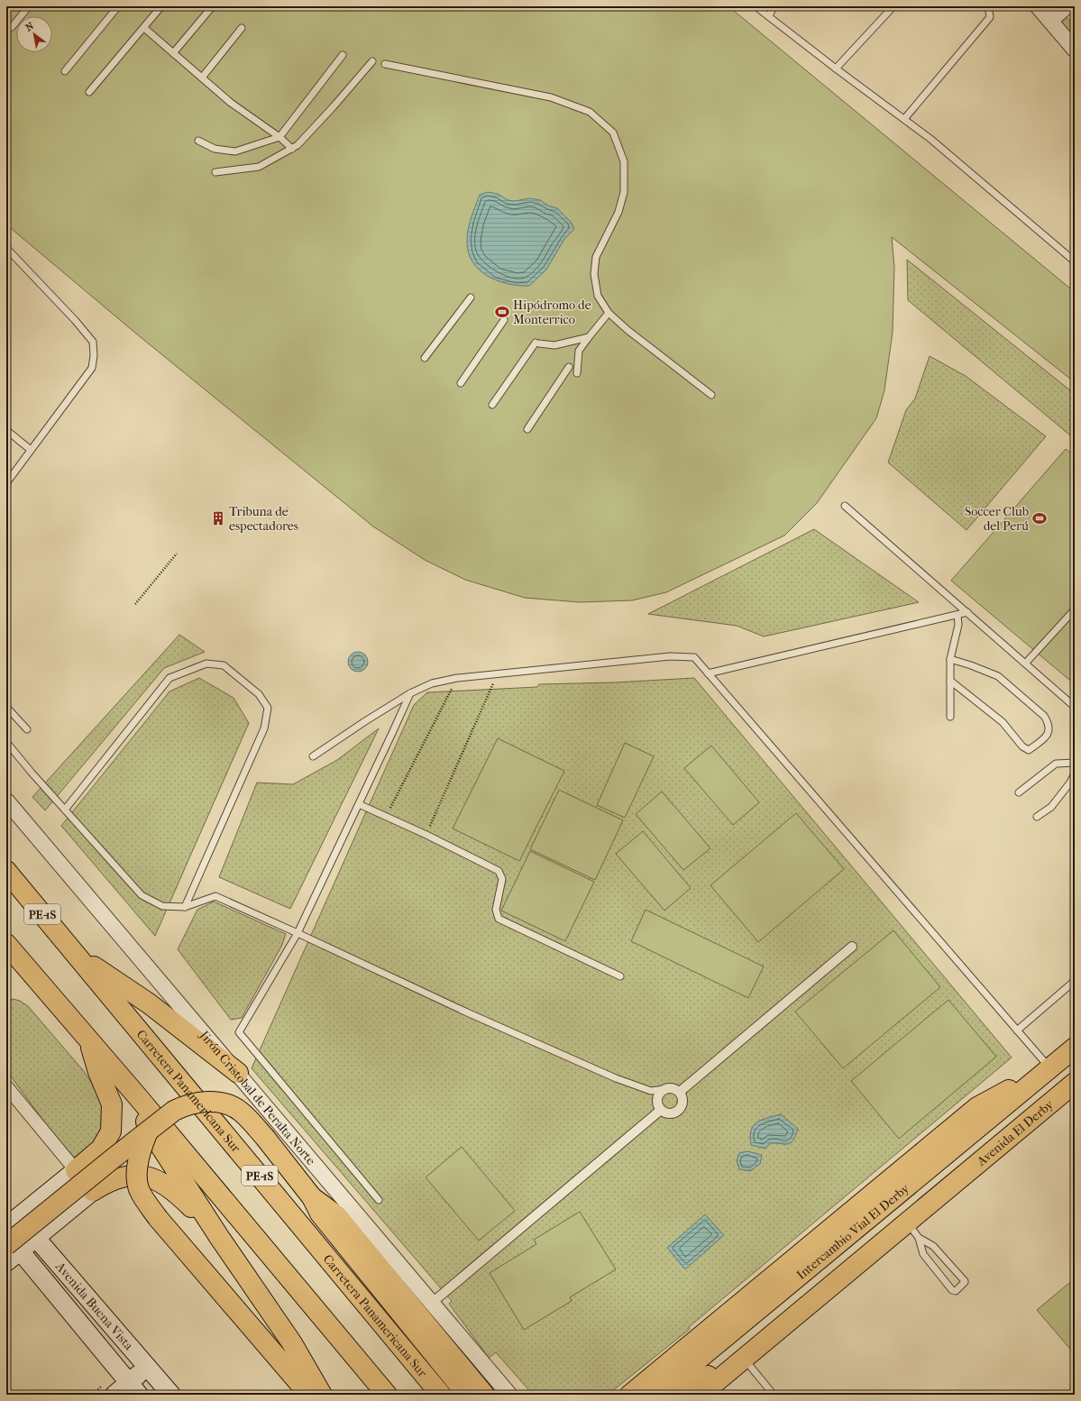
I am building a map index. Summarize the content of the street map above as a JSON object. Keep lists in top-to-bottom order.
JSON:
{
  "streets": {
    "main road": [
      "PE-1S",
      "Carretera Panamericana Sur",
      "Avenida El Derby",
      "Intercambio Vial El Derby",
      "Avenida Buena Vista"
    ],
    "street": ["Jirón Cristobal de Peralta Norte"]
  },
  "places": {
    "sports": ["Hipódromo de Monterrico", "Soccer Club del Perú"],
    "building": ["Tribuna de espectadores"]
  },
  "north": "top left"
}
